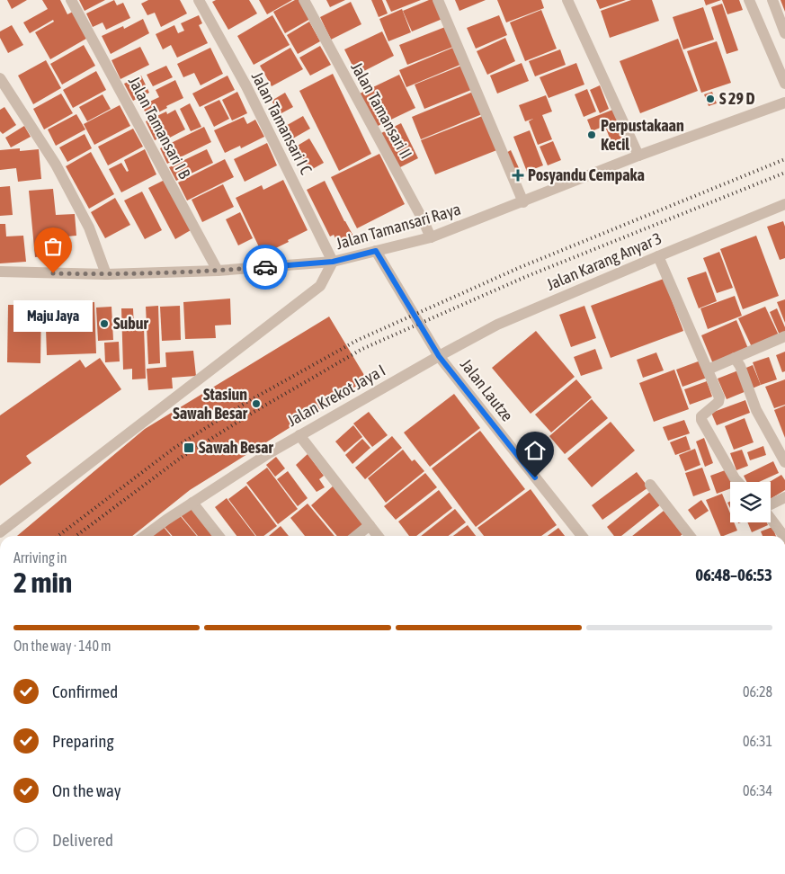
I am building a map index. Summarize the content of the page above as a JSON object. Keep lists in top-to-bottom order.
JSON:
{
  "streets": {
    "street": [
      "Jalan Tamansari II",
      "Jalan Tamansari I C",
      "Jalan Tamansari I B",
      "Jalan Tamansari Raya",
      "Jalan Karang Anyar 3",
      "Jalan Lautze",
      "Jalan Krekot Jaya I"
    ]
  },
  "crossings": [
    ["Jalan Tamansari II", "Jalan Tamansari Raya"],
    ["Jalan Tamansari I C", "Jalan Tamansari Raya"],
    ["Jalan Tamansari I B", "Jalan Tamansari Raya"],
    ["Jalan Tamansari Raya", "Jalan Lautze"],
    ["Jalan Karang Anyar 3", "Jalan Lautze"],
    ["Jalan Karang Anyar 3", "Jalan Krekot Jaya I"],
    ["Jalan Lautze", "Jalan Krekot Jaya I"]
  ],
  "places": {
    "other": [
      "S 29 D",
      "Perpustakaan Kecil",
      "Maju Jaya",
      "Subur",
      "Stasiun Sawah Besar"
    ],
    "health": ["Posyandu Cempaka"],
    "transit": ["Sawah Besar"]
  },
  "page": {
    "bubble": "Maju Jaya",
    "heading": ["2 min", "Arriving in", "06:48–06:53"],
    "bar": "On the way · 140 m",
    "list": [
      ["Confirmed", "06:28"],
      ["Preparing", "06:31"],
      ["On the way", "06:34"],
      "Delivered"
    ]
  }
}
